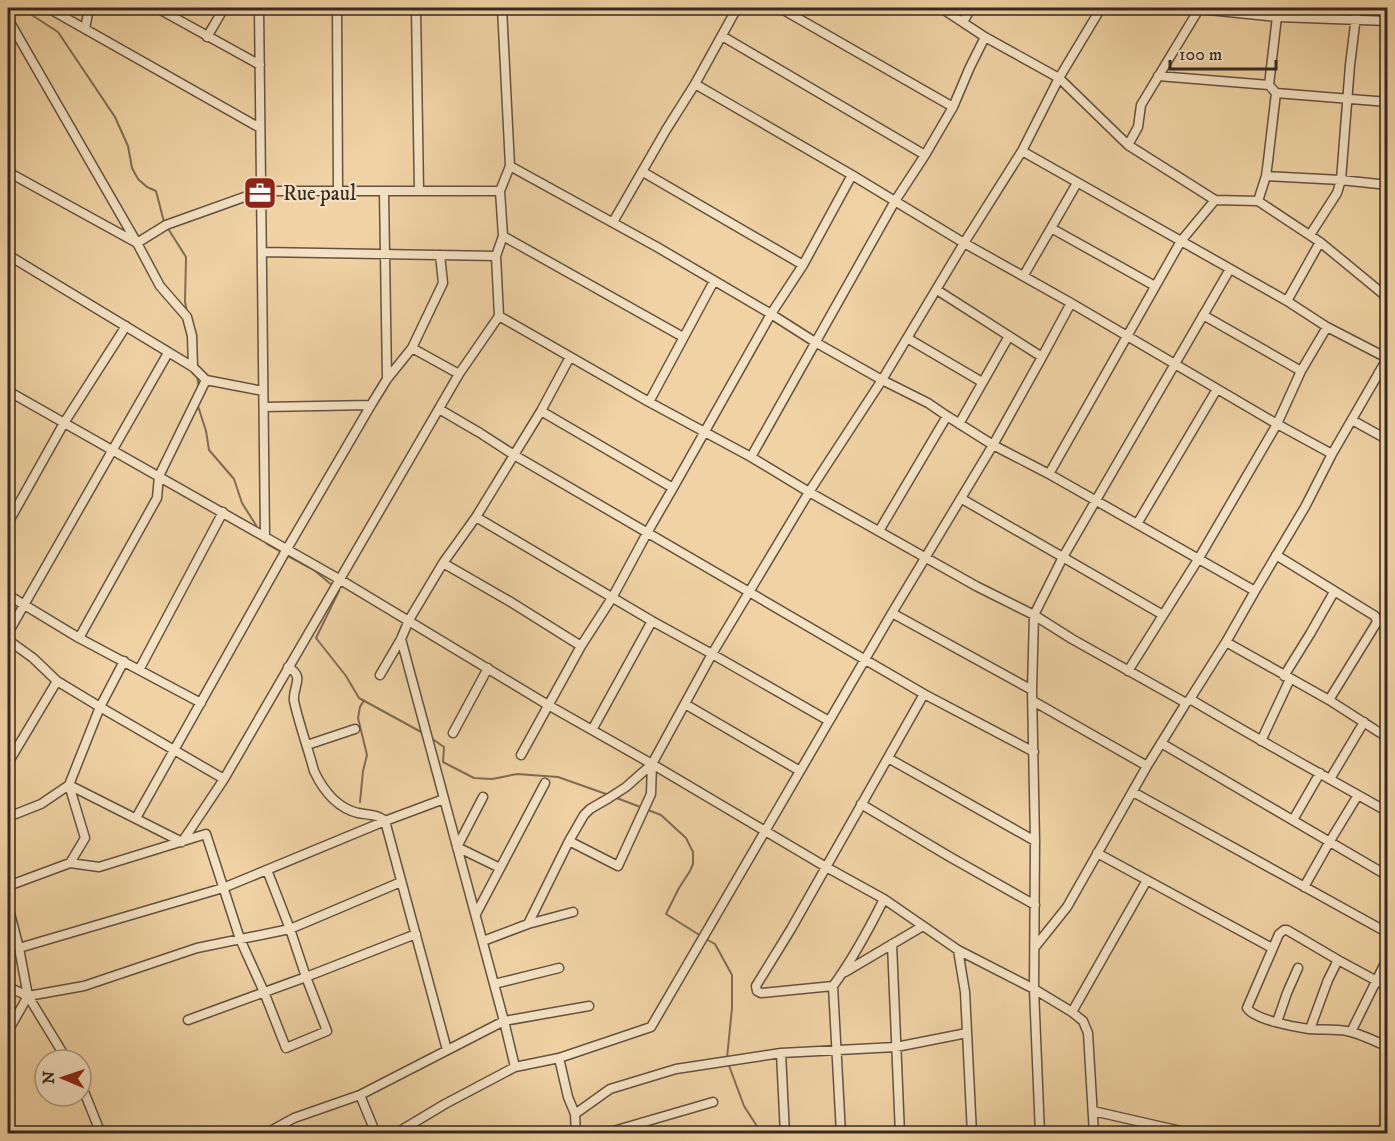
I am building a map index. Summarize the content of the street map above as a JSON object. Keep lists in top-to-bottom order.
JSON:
{
  "places": {
    "office": ["Rue paul"]
  },
  "scale_bar": "100 m",
  "north": "left"
}
